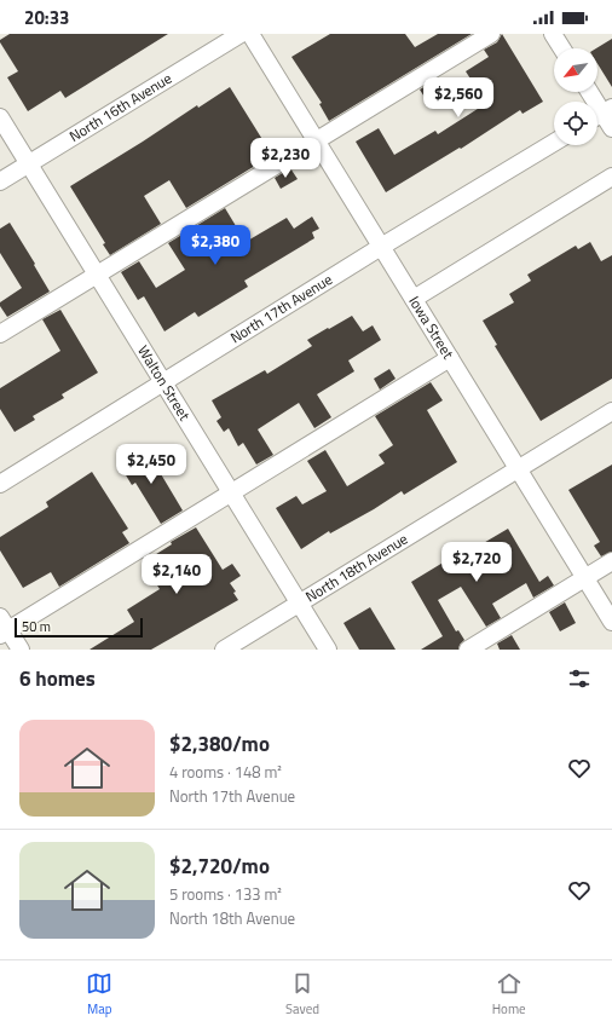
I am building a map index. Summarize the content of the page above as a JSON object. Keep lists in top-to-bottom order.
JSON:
{
  "streets": {
    "street": [
      "North 16th Avenue",
      "North 17th Avenue",
      "Iowa Street",
      "Walton Street",
      "North 18th Avenue"
    ]
  },
  "crossings": [
    ["North 16th Avenue", "Walton Street"],
    ["North 17th Avenue", "Iowa Street"],
    ["North 17th Avenue", "Walton Street"],
    ["Iowa Street", "North 18th Avenue"],
    ["Walton Street", "North 18th Avenue"]
  ],
  "scale_bar": "50 m",
  "north": "bottom left",
  "page": {
    "status": "20:33",
    "price": [
      "$2,560",
      "$2,230",
      "$2,380",
      "$2,450",
      "$2,720",
      "$2,140"
    ],
    "scale": "50 m",
    "heading": "6 homes",
    "list": [
      {
        "name": "$2,380/mo",
        "note": "4 rooms · 148 m² · North 17th Avenue"
      },
      {
        "name": "$2,720/mo",
        "note": "5 rooms · 133 m² · North 18th Avenue"
      }
    ],
    "tabs": ["Map", "Saved", "Home"]
  }
}
